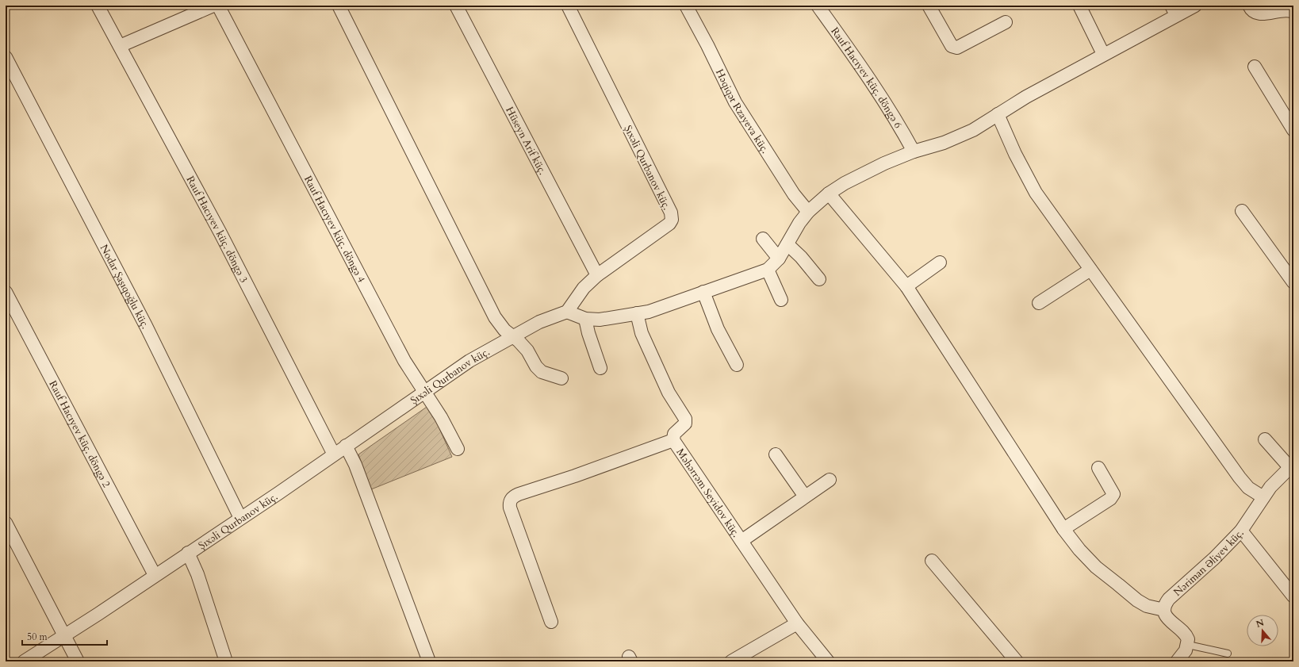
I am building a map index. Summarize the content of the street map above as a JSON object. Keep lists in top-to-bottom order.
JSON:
{
  "streets": {
    "street": [
      "Rauf Hacıyev küç. döngə 6",
      "Həqiqət Rzayeva küç.",
      "Hüseyn Arif küç.",
      "Şıxəli Qurbanov küç.",
      "Rauf Hacıyev küç. döngə 4",
      "Rauf Hacıyev küç. döngə 3",
      "Nodar Şaşıqoğlu küç.",
      "Rauf Hacıyev küç. döngə 2",
      "Məhərrəm Seyidov küç.",
      "Nəriman Əliyev küç."
    ]
  },
  "crossings": [
    ["Hüseyn Arif küç.", "Şıxəli Qurbanov küç."],
    ["Şıxəli Qurbanov küç.", "Rauf Hacıyev küç. döngə 4"],
    ["Şıxəli Qurbanov küç.", "Rauf Hacıyev küç. döngə 3"],
    ["Şıxəli Qurbanov küç.", "Nodar Şaşıqoğlu küç."],
    ["Şıxəli Qurbanov küç.", "Rauf Hacıyev küç. döngə 2"]
  ],
  "scale_bar": "50 m",
  "north": "top"
}
